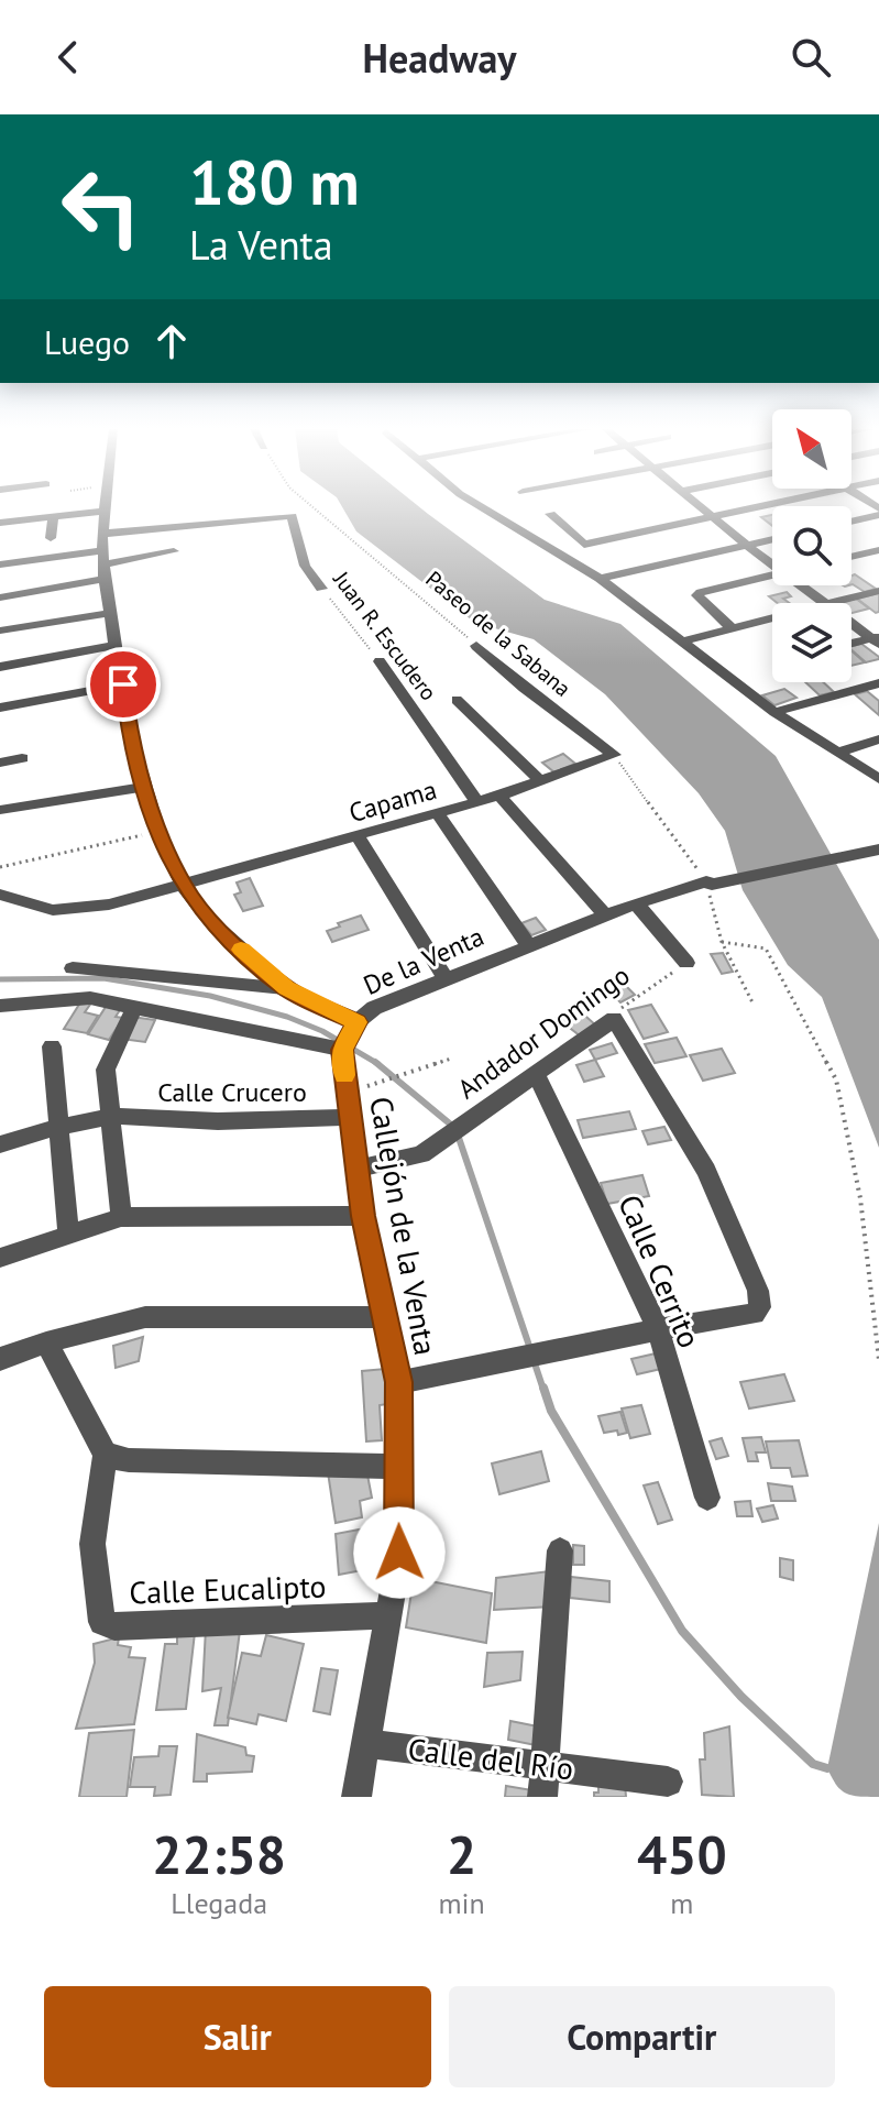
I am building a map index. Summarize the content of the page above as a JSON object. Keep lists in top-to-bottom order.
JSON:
{
  "streets": {
    "street": [
      "Paseo de la Sabana",
      "Juan R. Escudero",
      "Capama",
      "De la Venta",
      "Andador Domingo",
      "Calle Crucero",
      "Callejón de la Venta",
      "Calle Cerrito",
      "Calle Eucalipto",
      "Calle del Río"
    ]
  },
  "crossings": [
    ["Paseo de la Sabana", "Capama"],
    ["Juan R. Escudero", "Capama"],
    ["De la Venta", "Callejón de la Venta"],
    ["Andador Domingo", "Callejón de la Venta"],
    ["Andador Domingo", "Calle Cerrito"],
    ["Calle Crucero", "Callejón de la Venta"],
    ["Callejón de la Venta", "Calle Eucalipto"],
    ["Callejón de la Venta", "Calle del Río"]
  ],
  "north": "top left",
  "page": {
    "header": "Headway",
    "turn": ["180 m", "La Venta"],
    "then": "Luego",
    "eta": [
      "22:58",
      "Llegada",
      "2",
      "min",
      "450",
      "m"
    ],
    "buttons": ["Salir", "Compartir"]
  }
}
